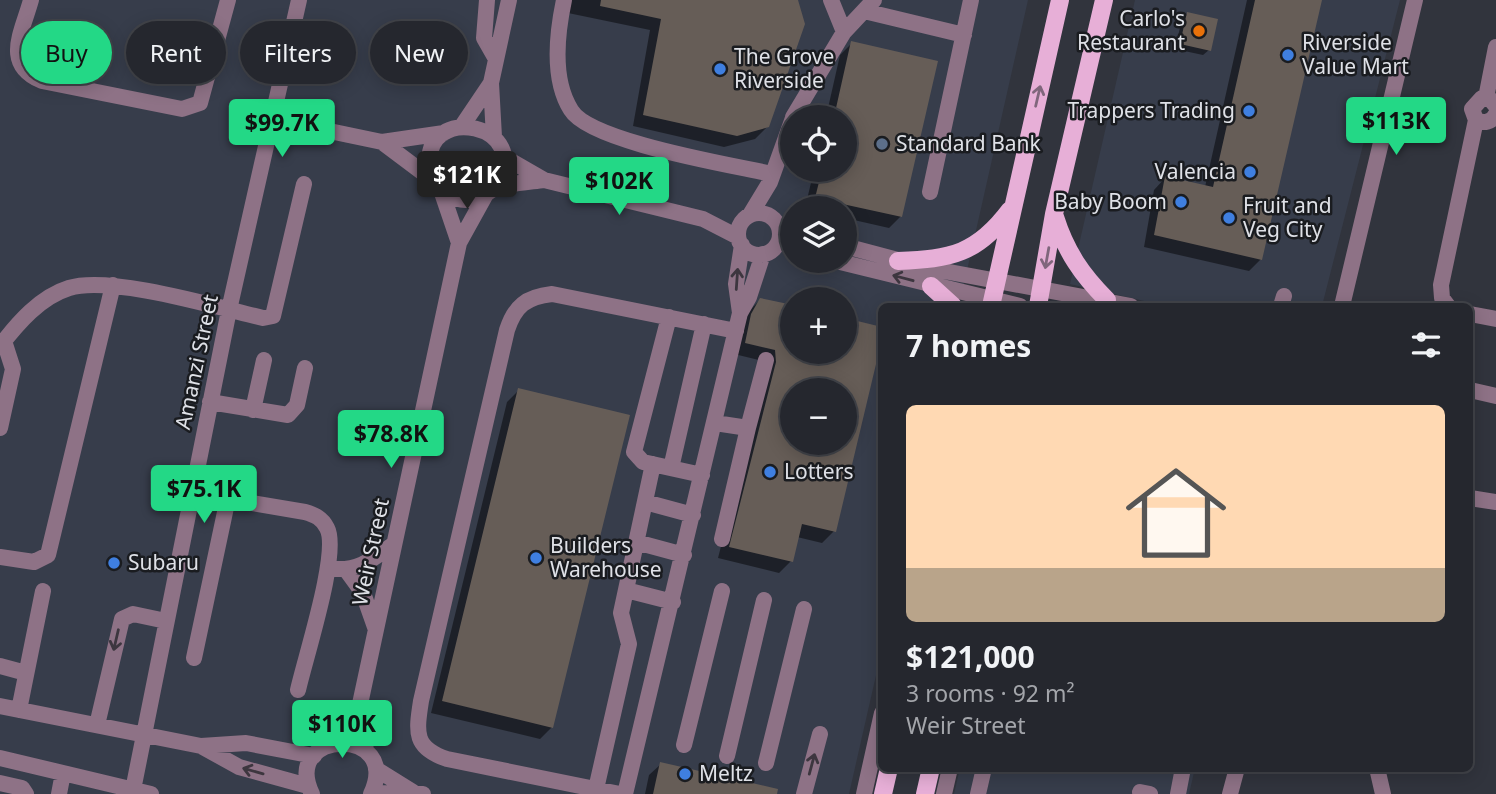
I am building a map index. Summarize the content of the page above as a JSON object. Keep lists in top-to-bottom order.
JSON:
{
  "streets": {
    "street": ["Amanzi Street", "Weir Street"]
  },
  "places": [
    "Carlo's Restaurant",
    "Riverside Value Mart",
    "The Grove Riverside",
    "Trappers Trading",
    "Standard Bank",
    "Valencia",
    "Baby Boom",
    "Fruit and Veg City",
    "Lotters",
    "Builders Warehouse",
    "Subaru",
    "Meltz"
  ],
  "page": {
    "chip": [
      "Buy",
      "Rent",
      "Filters",
      "New"
    ],
    "price": [
      "$113K",
      "$99.7K",
      "$121K",
      "$102K",
      "$78.8K",
      "$75.1K",
      "$110K"
    ],
    "map_buttons": ["+", "−"],
    "heading": "7 homes",
    "list": [
      {
        "name": "$121,000",
        "note": "3 rooms · 92 m² · Weir Street"
      }
    ]
  }
}
